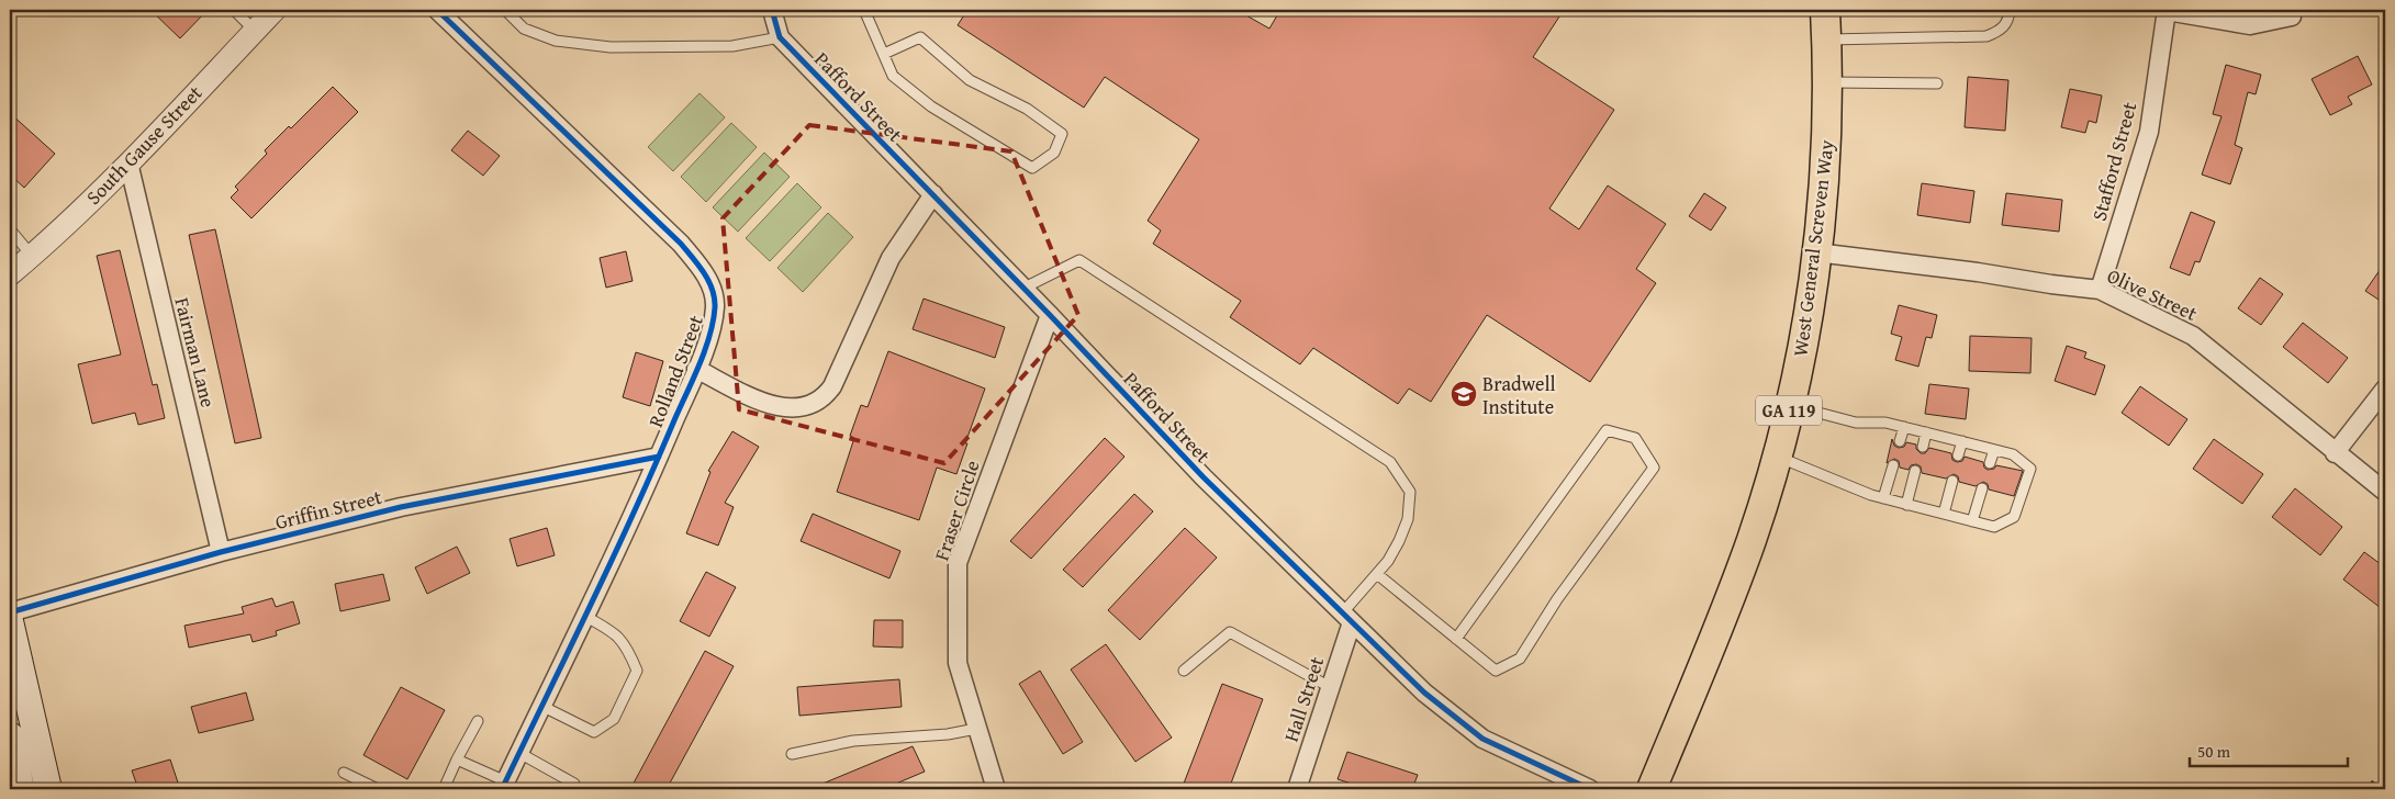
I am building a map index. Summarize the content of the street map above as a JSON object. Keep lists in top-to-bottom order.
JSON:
{
  "streets": {
    "main road": ["West General Screven Way", "GA 119"],
    "street": [
      "Pafford Street",
      "South Gause Street",
      "Stafford Street",
      "Olive Street",
      "Fairman Lane",
      "Rolland Street",
      "Griffin Street",
      "Fraser Circle",
      "Hall Street"
    ]
  },
  "crossings": [
    ["Pafford Street", "Fraser Circle"],
    ["Pafford Street", "Hall Street"],
    ["South Gause Street", "Fairman Lane"],
    ["Stafford Street", "Olive Street"],
    ["West General Screven Way", "Olive Street"],
    ["Fairman Lane", "Griffin Street"],
    ["Rolland Street", "Griffin Street"]
  ],
  "places": {
    "school or university": ["Bradwell Institute"]
  },
  "scale_bar": "50 m"
}
